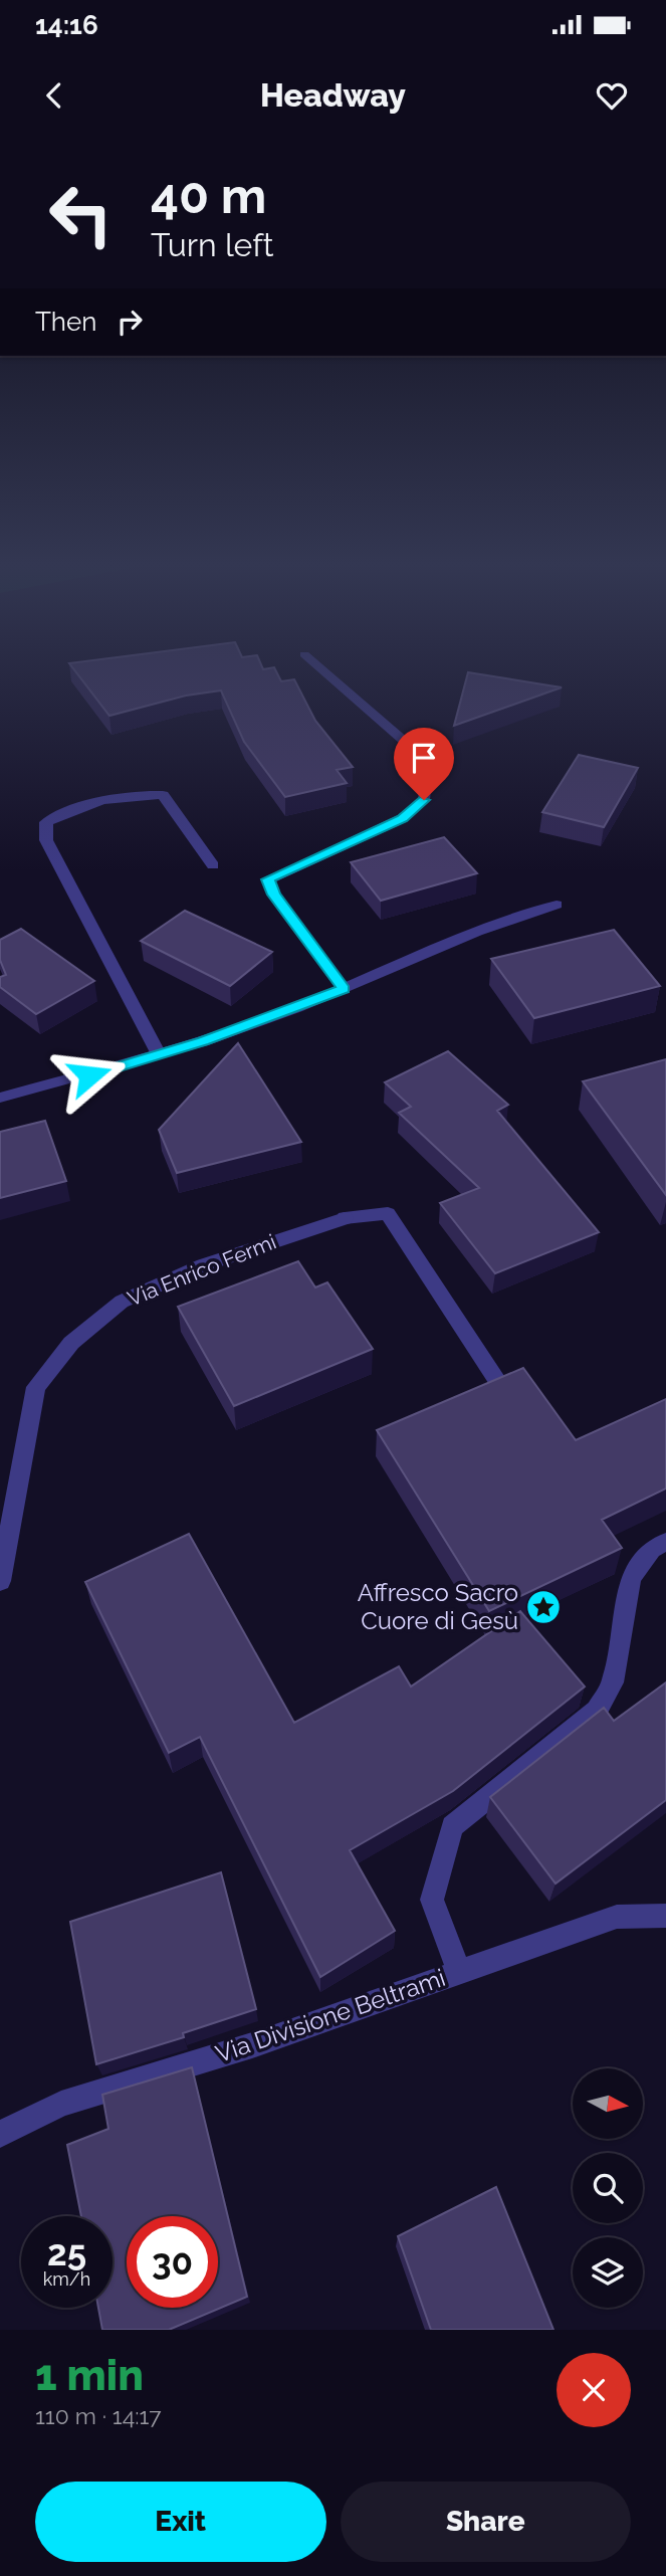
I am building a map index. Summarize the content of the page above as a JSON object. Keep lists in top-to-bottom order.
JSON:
{
  "streets": {
    "street": ["Via Enrico Fermi", "Via Divisione Beltrami"]
  },
  "places": {
    "place": ["Affresco Sacro Cuore di Gesù"]
  },
  "north": "right",
  "page": {
    "status": "14:16",
    "header": "Headway",
    "turn": ["40 m", "Turn left"],
    "then": "Then",
    "speed": "25 km/h",
    "limit": "30",
    "heading": ["1 min", "110 m · 14:17"],
    "buttons": ["Exit", "Share"]
  }
}
